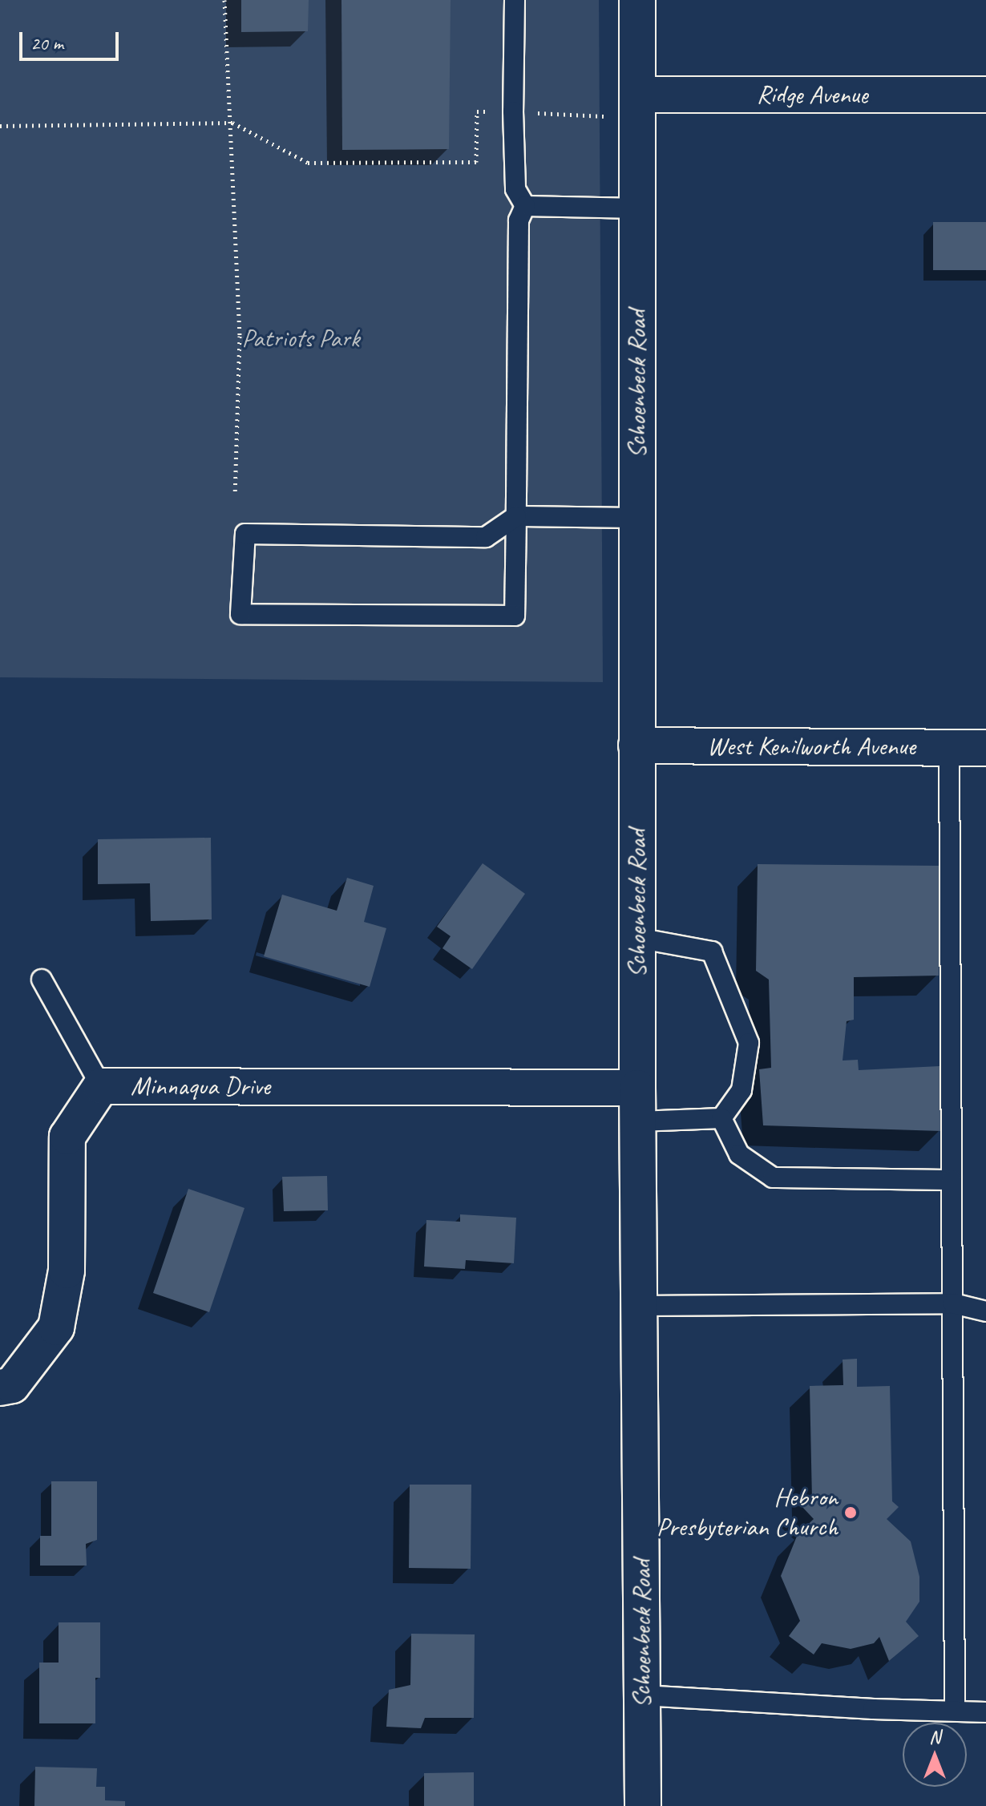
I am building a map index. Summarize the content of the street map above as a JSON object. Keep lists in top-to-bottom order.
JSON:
{
  "streets": {
    "main road": [
      "Ridge Avenue",
      "Schoenbeck Road",
      "West Kenilworth Avenue",
      "Minnaqua Drive"
    ]
  },
  "crossings": [
    ["Ridge Avenue", "Schoenbeck Road"],
    ["Schoenbeck Road", "West Kenilworth Avenue"],
    ["Schoenbeck Road", "Minnaqua Drive"]
  ],
  "parks": ["Patriots Park"],
  "places": ["Hebron Presbyterian Church"],
  "scale_bar": "20 m",
  "north": "top"
}
